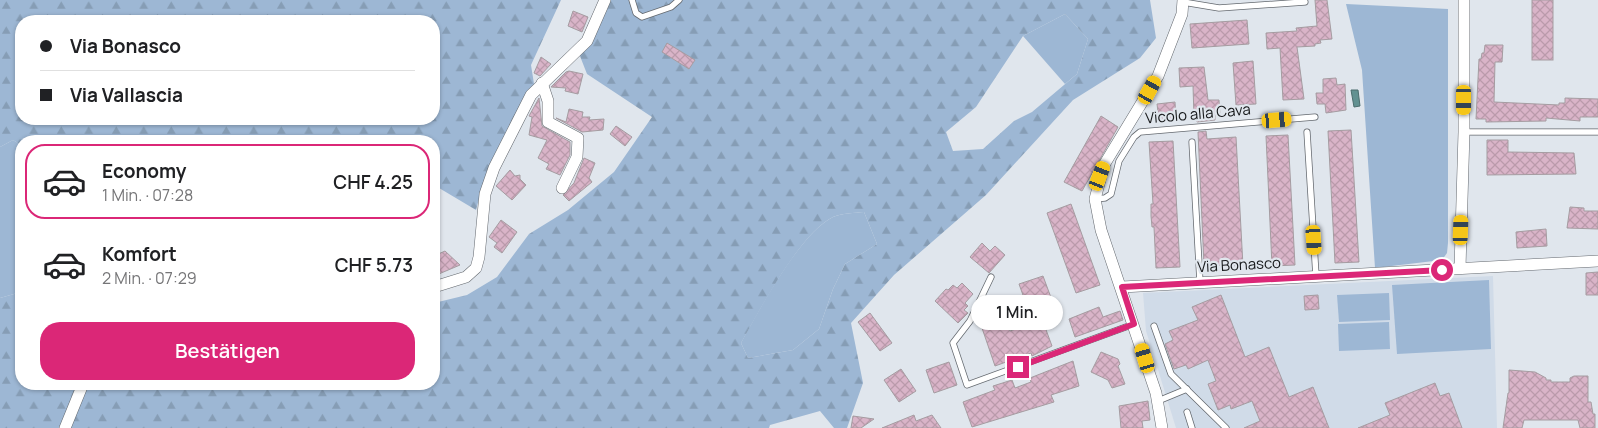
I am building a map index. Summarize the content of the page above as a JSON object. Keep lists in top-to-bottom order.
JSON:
{
  "streets": {
    "street": ["Via Bonasco"],
    "lane": ["Vicolo alla Cava"]
  },
  "page": {
    "banner": ["Via Bonasco", "Via Vallascia"],
    "list": [
      {
        "name": "Economy",
        "note": "1 Min. · 07:28",
        "value": "CHF 4.25"
      },
      {
        "name": "Komfort",
        "note": "2 Min. · 07:29",
        "value": "CHF 5.73"
      }
    ],
    "bubble": "1 Min.",
    "buttons": "Bestätigen"
  }
}
